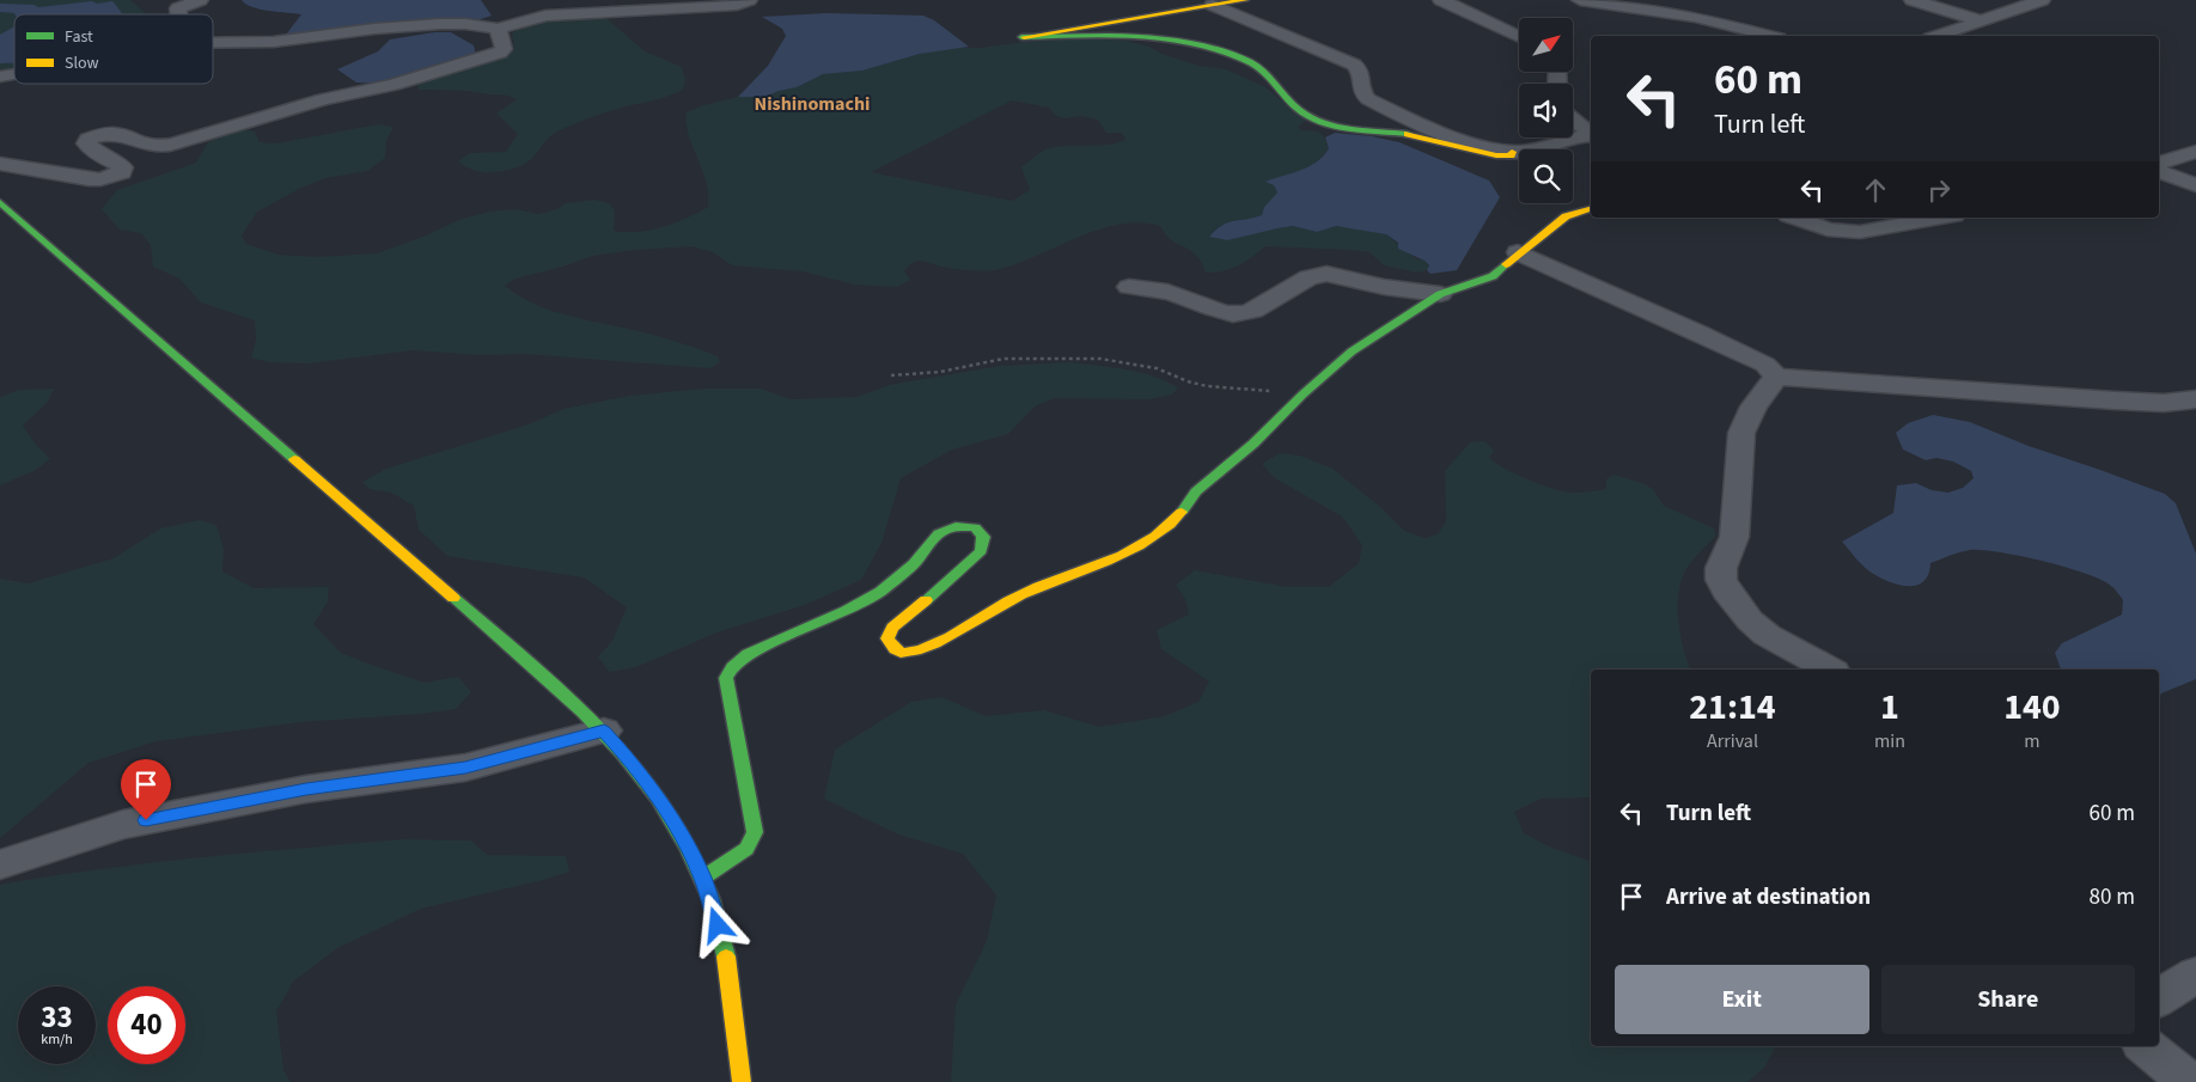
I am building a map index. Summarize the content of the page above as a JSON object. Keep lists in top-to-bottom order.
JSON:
{
  "districts": ["Nishinomachi"],
  "legend": ["Fast", "Slow"],
  "north": "top right",
  "page": {
    "turn": ["60 m", "Turn left"],
    "eta": [
      "21:14",
      "Arrival",
      "1",
      "min",
      "140",
      "m"
    ],
    "list": [
      {
        "name": "Turn left",
        "value": "60 m"
      },
      {
        "name": "Arrive at destination",
        "value": "80 m"
      }
    ],
    "buttons": ["Exit", "Share"],
    "speed": "33 km/h",
    "limit": "40"
  }
}
